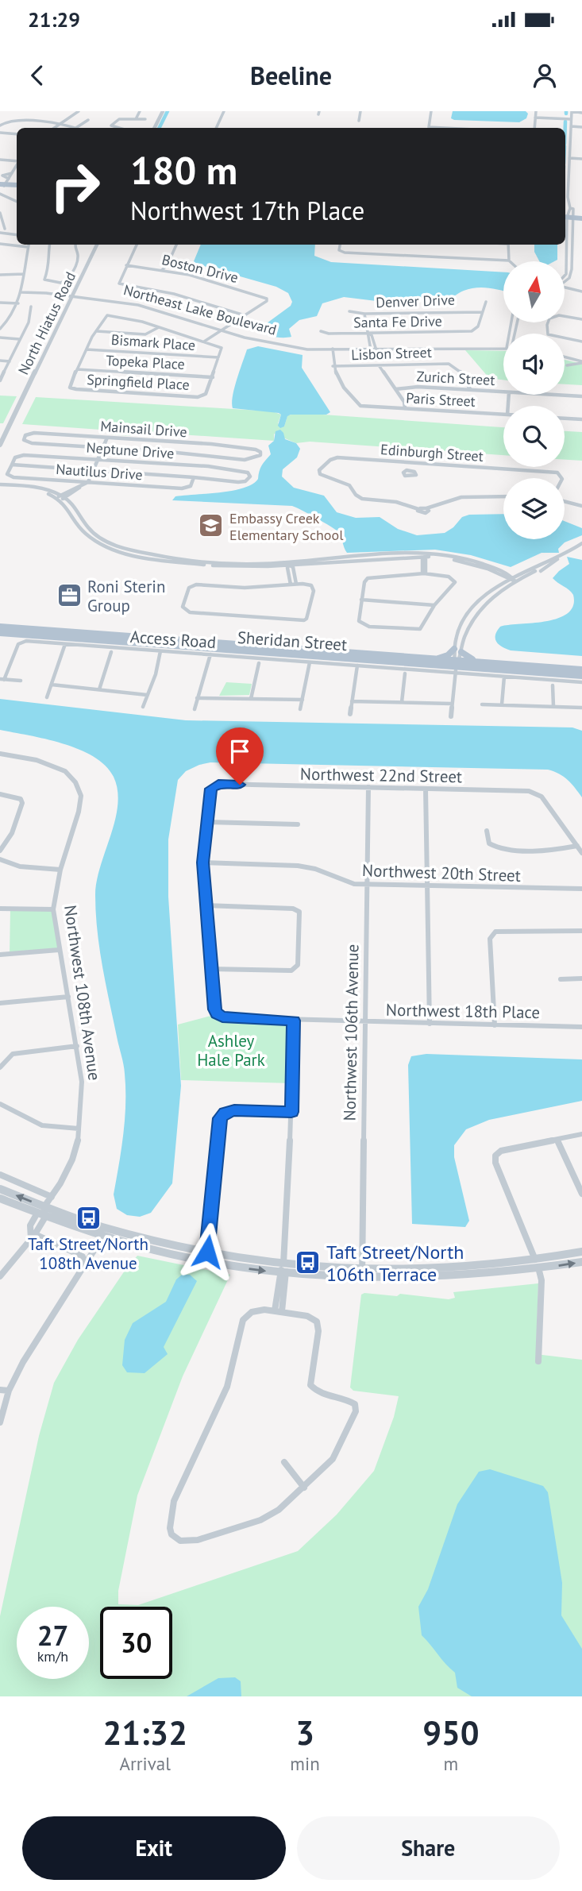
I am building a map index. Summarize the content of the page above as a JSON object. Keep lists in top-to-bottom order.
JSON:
{
  "streets": {
    "main road": ["Sheridan Street"],
    "street": [
      "Boston Drive",
      "Denver Drive",
      "Northeast Lake Boulevard",
      "Santa Fe Drive",
      "North Hiatus Road",
      "Bismark Place",
      "Lisbon Street",
      "Topeka Place",
      "Zurich Street",
      "Springfield Place",
      "Paris Street",
      "Mainsail Drive",
      "Neptune Drive",
      "Edinburgh Street",
      "Nautilus Drive",
      "Access Road",
      "Northwest 22nd Street",
      "Northwest 20th Street",
      "Northwest 108th Avenue",
      "Northwest 18th Place",
      "Northwest 106th Avenue"
    ]
  },
  "crossings": [
    ["Denver Drive", "Santa Fe Drive"],
    ["Northeast Lake Boulevard", "North Hiatus Road"],
    ["Lisbon Street", "Zurich Street"],
    ["Lisbon Street", "Paris Street"],
    ["Topeka Place", "Springfield Place"],
    ["Neptune Drive", "Nautilus Drive"],
    ["Access Road", "Sheridan Street"],
    ["Northwest 22nd Street", "Northwest 106th Avenue"],
    ["Northwest 20th Street", "Northwest 106th Avenue"],
    ["Northwest 18th Place", "Northwest 106th Avenue"]
  ],
  "parks": ["Ashley Hale Park"],
  "places": {
    "school or university": ["Embassy Creek Elementary School"],
    "office": ["Roni Sterin Group"],
    "bus stop": ["Taft Street/North 108th Avenue", "Taft Street/North 106th Terrace"]
  },
  "north": "top",
  "page": {
    "status": "21:29",
    "header": "Beeline",
    "turn": ["180 m", "Northwest 17th Place"],
    "speed": "27 km/h",
    "limit": "30",
    "eta": [
      "21:32",
      "Arrival",
      "3",
      "min",
      "950",
      "m"
    ],
    "buttons": ["Exit", "Share"]
  }
}
